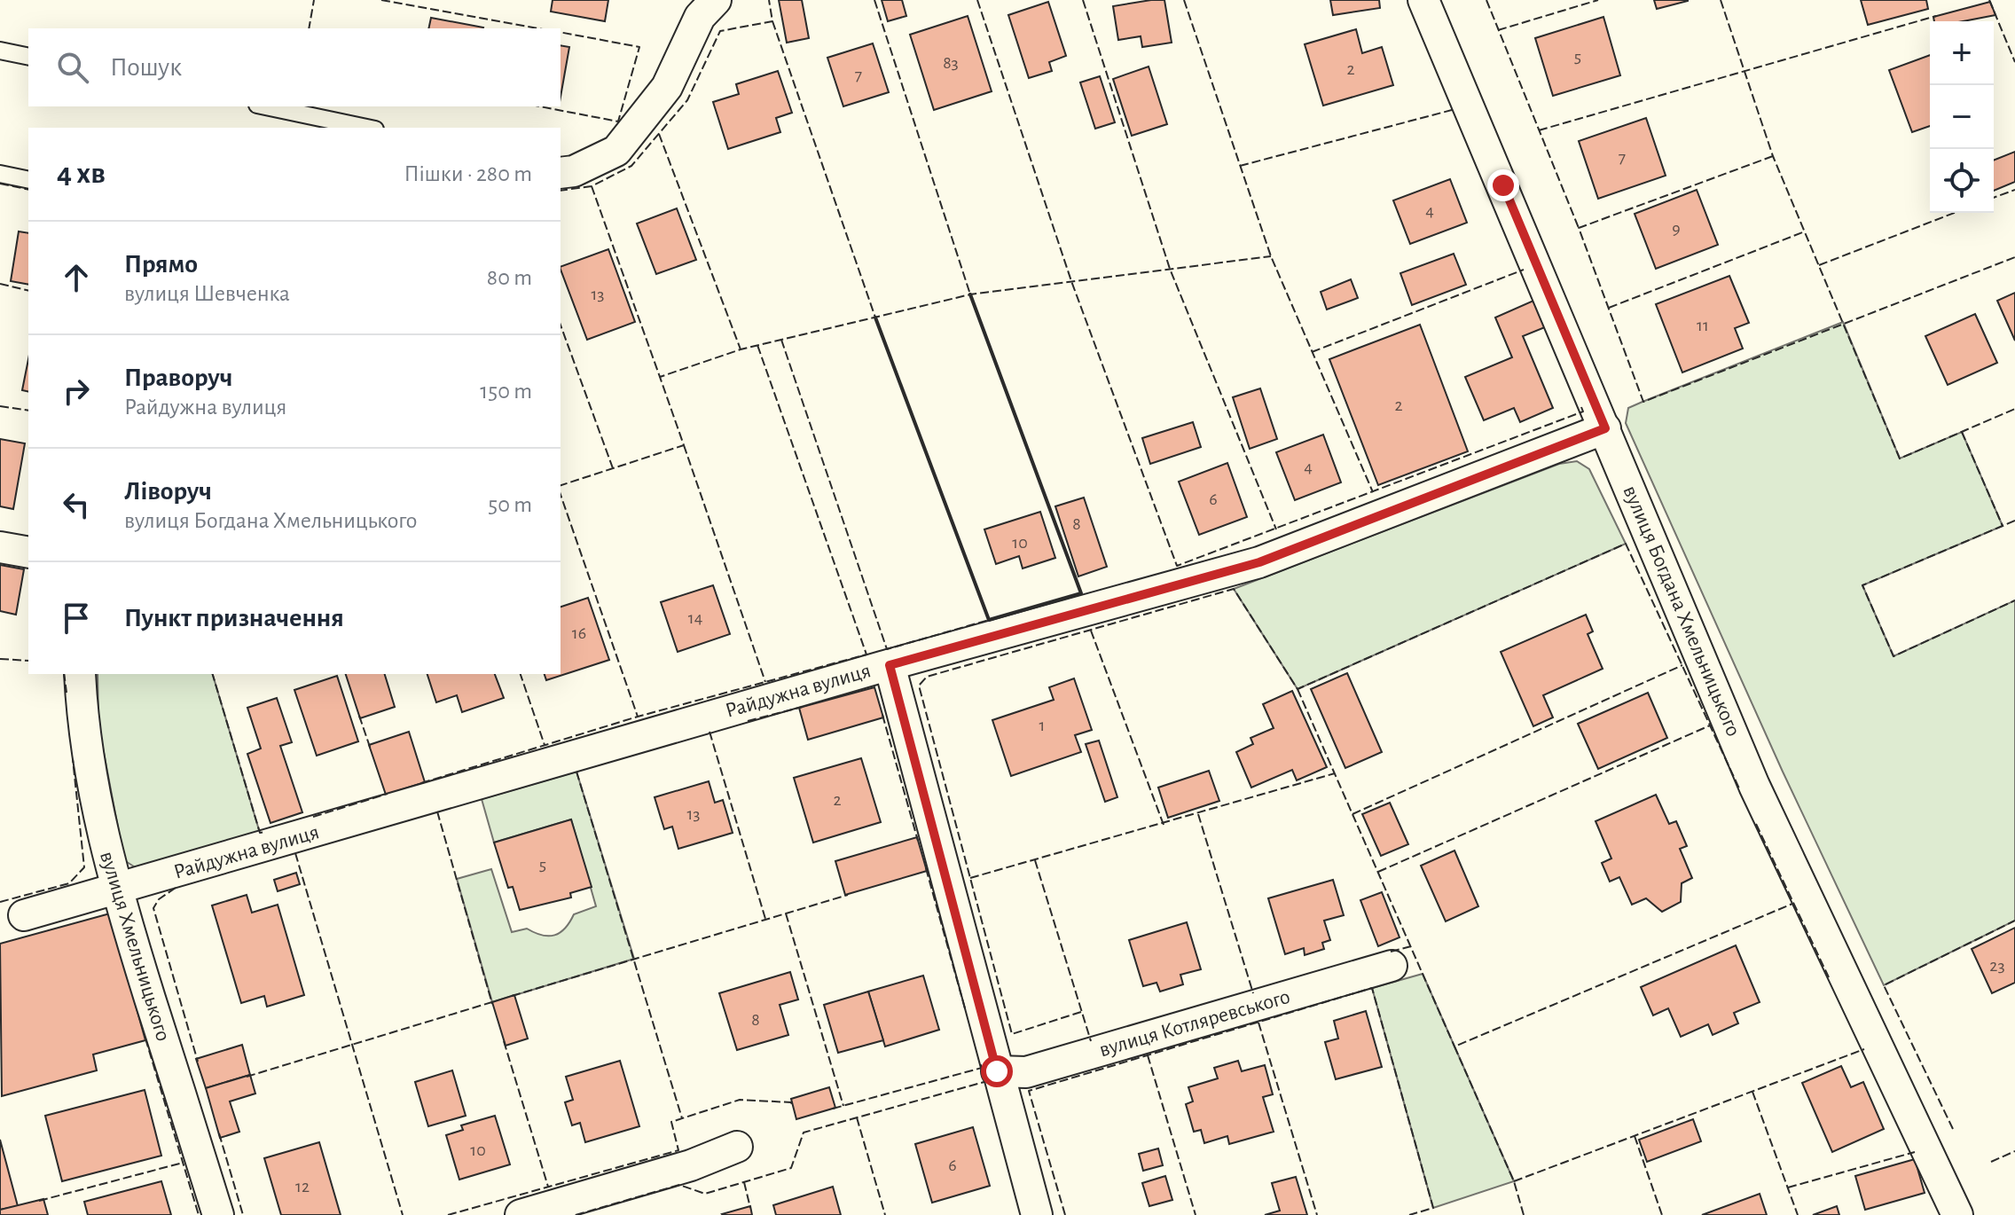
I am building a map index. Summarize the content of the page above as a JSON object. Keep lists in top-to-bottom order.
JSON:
{
  "streets": {
    "street": [
      "вулиця Богдана Хмельницького",
      "Райдужна вулиця",
      "вулиця Хмельницького",
      "вулиця Котляревського"
    ]
  },
  "crossings": [
    ["вулиця Богдана Хмельницького", "Райдужна вулиця"],
    ["Райдужна вулиця", "вулиця Хмельницького"]
  ],
  "house_numbers": [
    "5",
    "83",
    "2",
    "7",
    "7",
    "4",
    "9",
    "13",
    "11",
    "2",
    "4",
    "6",
    "8",
    "10",
    "14",
    "16",
    "1",
    "2",
    "13",
    "5",
    "23",
    "8",
    "10",
    "6",
    "12"
  ],
  "page": {
    "map_buttons": ["+", "−"],
    "search": "Пошук",
    "heading": ["4 хв", "Пішки · 280 m"],
    "list": [
      ["Прямо", "вулиця Шевченка", "80 m"],
      ["Праворуч", "Райдужна вулиця", "150 m"],
      ["Ліворуч", "вулиця Богдана Хмельницького", "50 m"],
      "Пункт призначення"
    ]
  }
}
